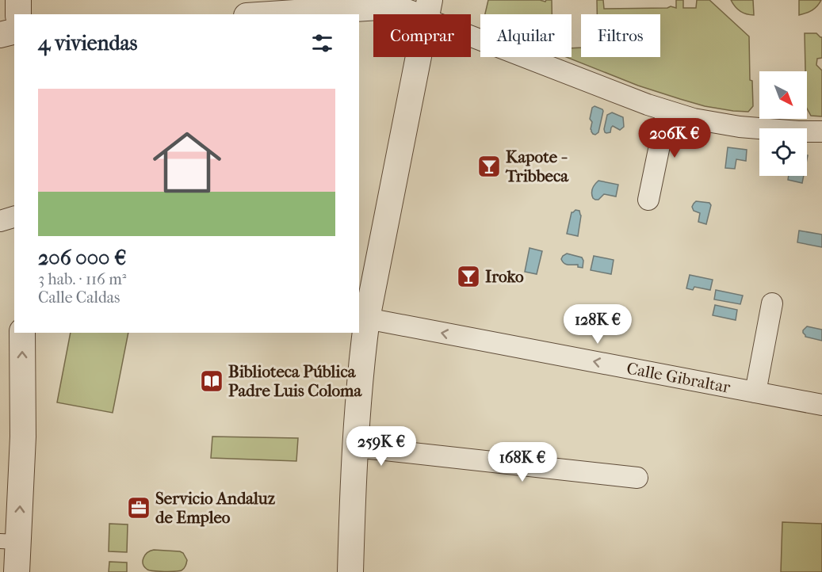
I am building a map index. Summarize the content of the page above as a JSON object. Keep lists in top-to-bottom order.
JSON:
{
  "streets": {
    "street": ["Calle Gibraltar"]
  },
  "places": {
    "bar": ["Kapote - Tribbeca", "Iroko"],
    "library": ["Biblioteca Pública Padre Luis Coloma"],
    "office": ["Servicio Andaluz de Empleo"]
  },
  "north": "bottom right",
  "page": {
    "chip": ["Comprar", "Alquilar", "Filtros"],
    "heading": "4 viviendas",
    "list": [
      {
        "name": "206 000 €",
        "note": "3 hab. · 116 m² · Calle Caldas"
      }
    ],
    "price": [
      "206K €",
      "128K €",
      "259K €",
      "168K €"
    ]
  }
}
